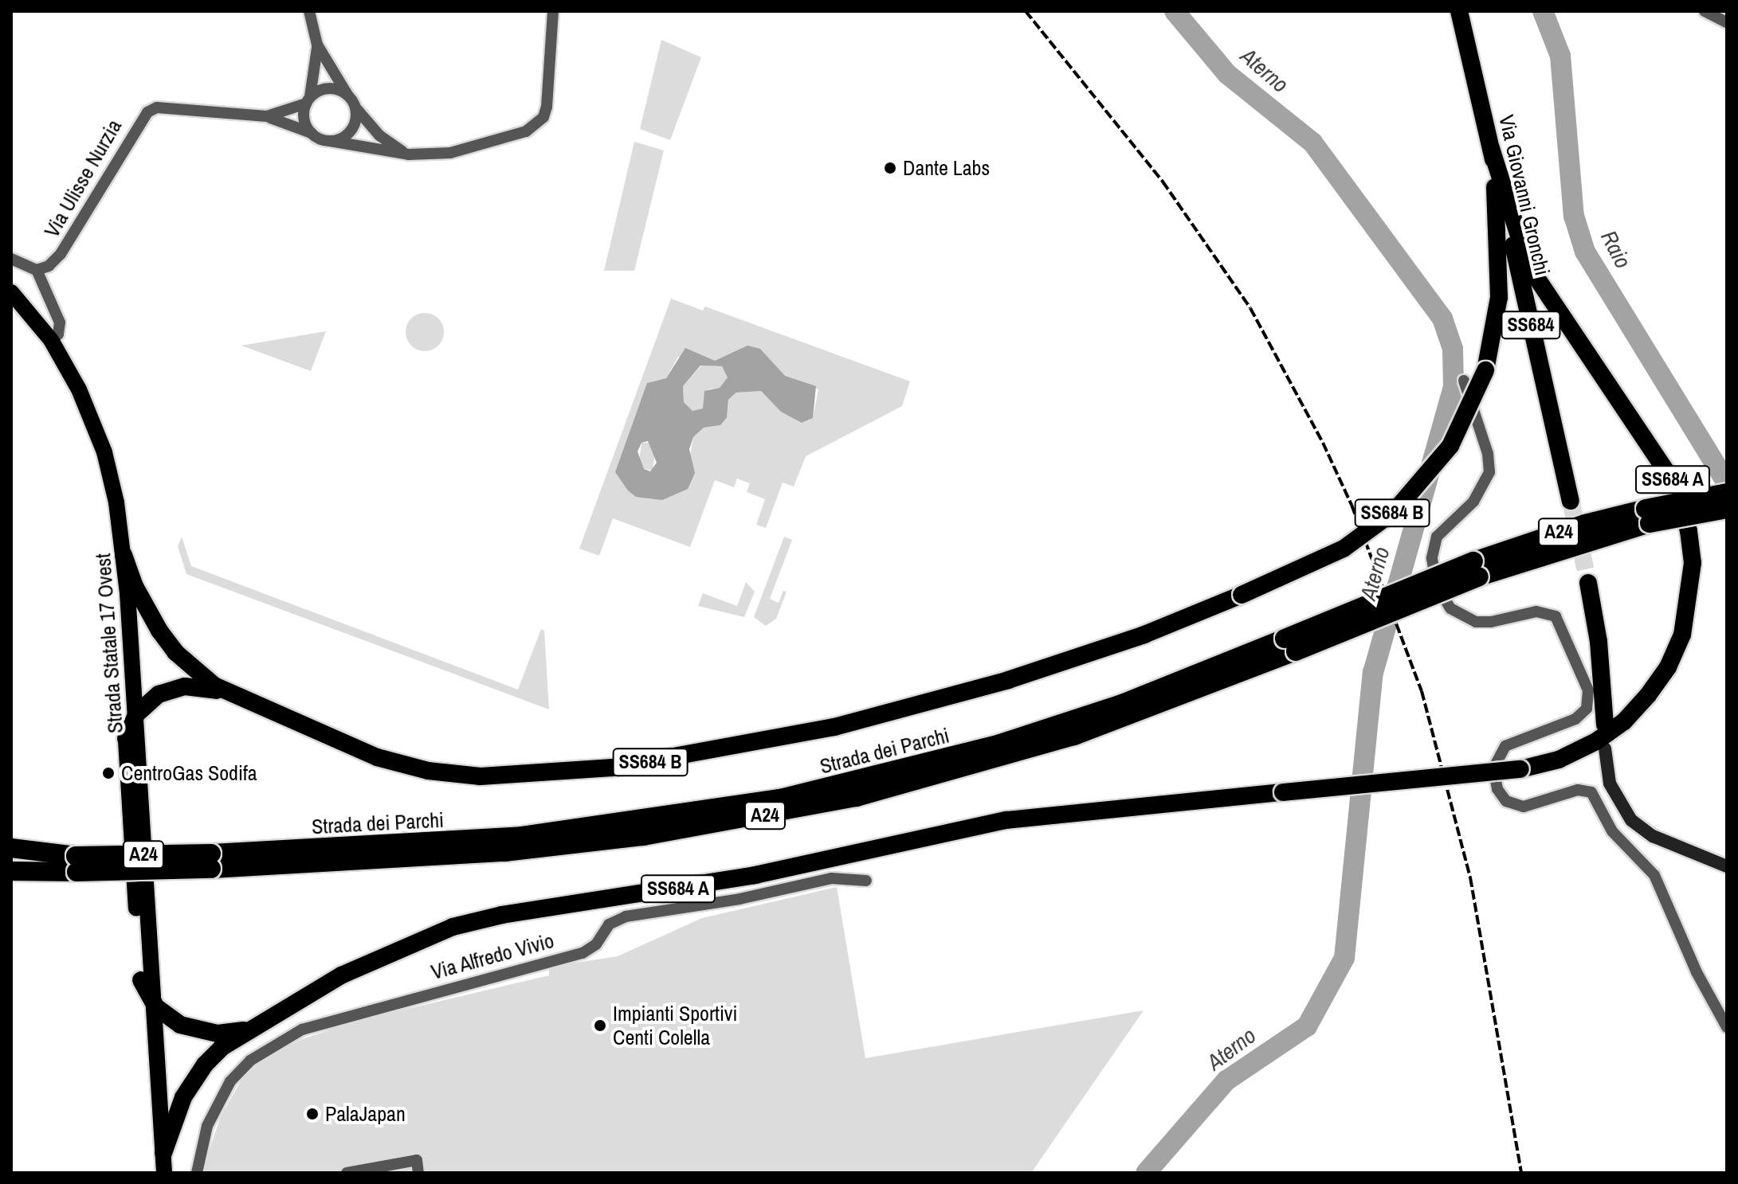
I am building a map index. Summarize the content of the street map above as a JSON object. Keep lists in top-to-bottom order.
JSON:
{
  "streets": {
    "highway": [
      "Via Giovanni Gronchi",
      "SS684",
      "SS684 A",
      "SS684 B",
      "A24",
      "Strada dei Parchi"
    ],
    "main road": ["Strada Statale 17 Ovest"],
    "street": ["Via Ulisse Nurzia", "Via Alfredo Vivio"]
  },
  "crossings": [
    ["Via Giovanni Gronchi", "SS684 A"],
    ["Via Giovanni Gronchi", "SS684 B"],
    ["SS684 A", "SS684 B"],
    ["SS684 A", "Strada Statale 17 Ovest"],
    ["SS684 B", "Strada Statale 17 Ovest"]
  ],
  "water": ["Aterno", "Raio"],
  "places": [
    "Dante Labs",
    "CentroGas Sodifa",
    "Impianti Sportivi Centi Colella",
    "PalaJapan"
  ]
}
